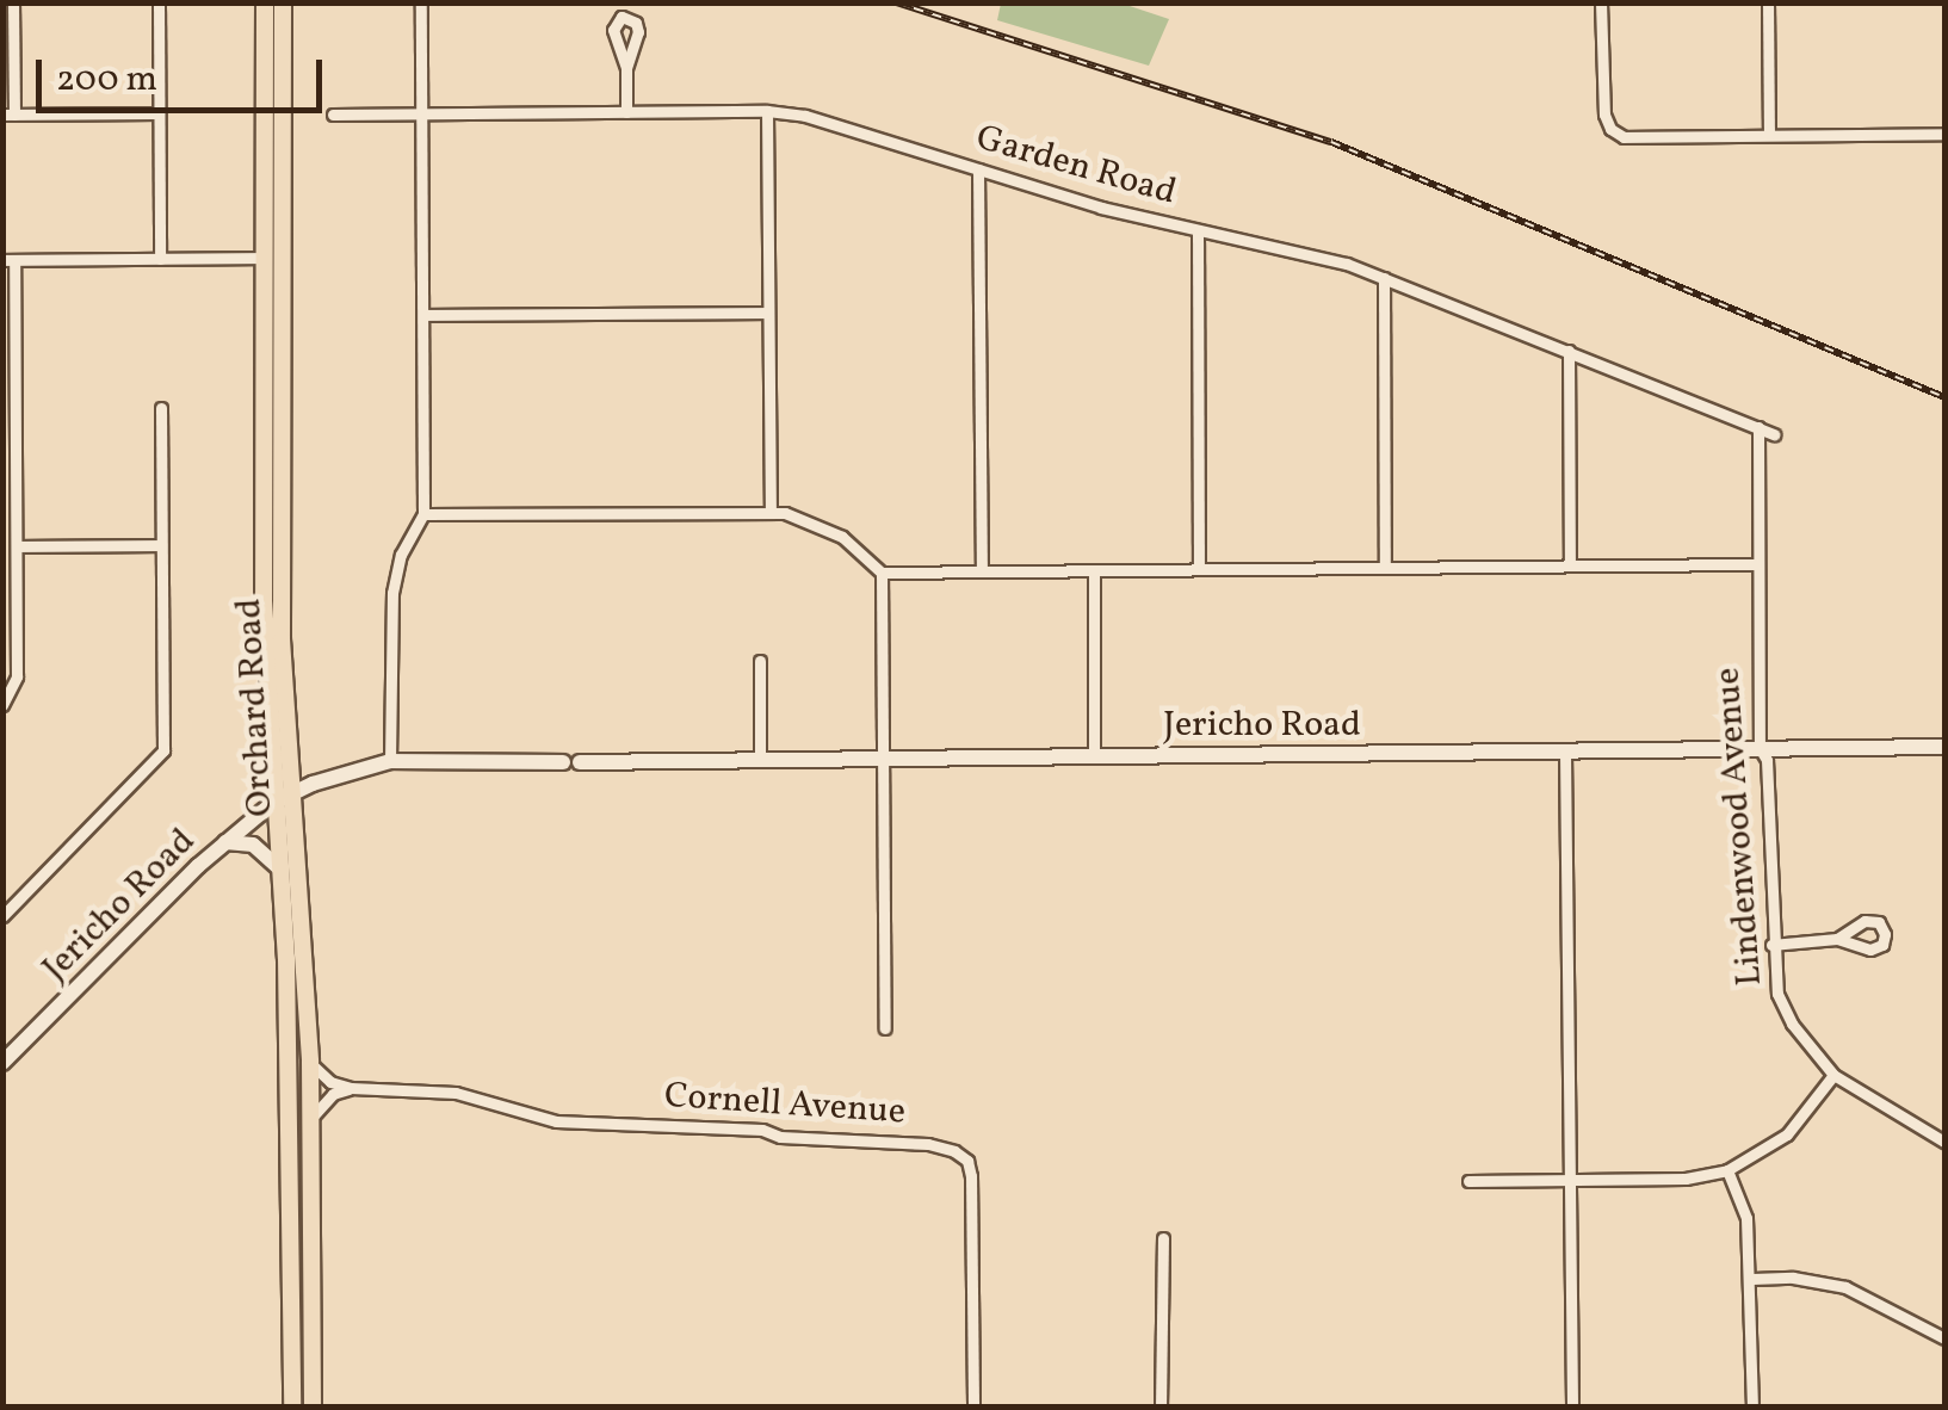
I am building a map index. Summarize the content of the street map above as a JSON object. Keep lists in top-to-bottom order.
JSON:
{
  "streets": {
    "main road": ["Orchard Road", "Jericho Road"],
    "street": ["Garden Road", "Lindenwood Avenue", "Cornell Avenue"]
  },
  "crossings": [
    ["Garden Road", "Lindenwood Avenue"],
    ["Orchard Road", "Jericho Road"],
    ["Jericho Road", "Lindenwood Avenue"]
  ],
  "scale_bar": "200 m"
}
